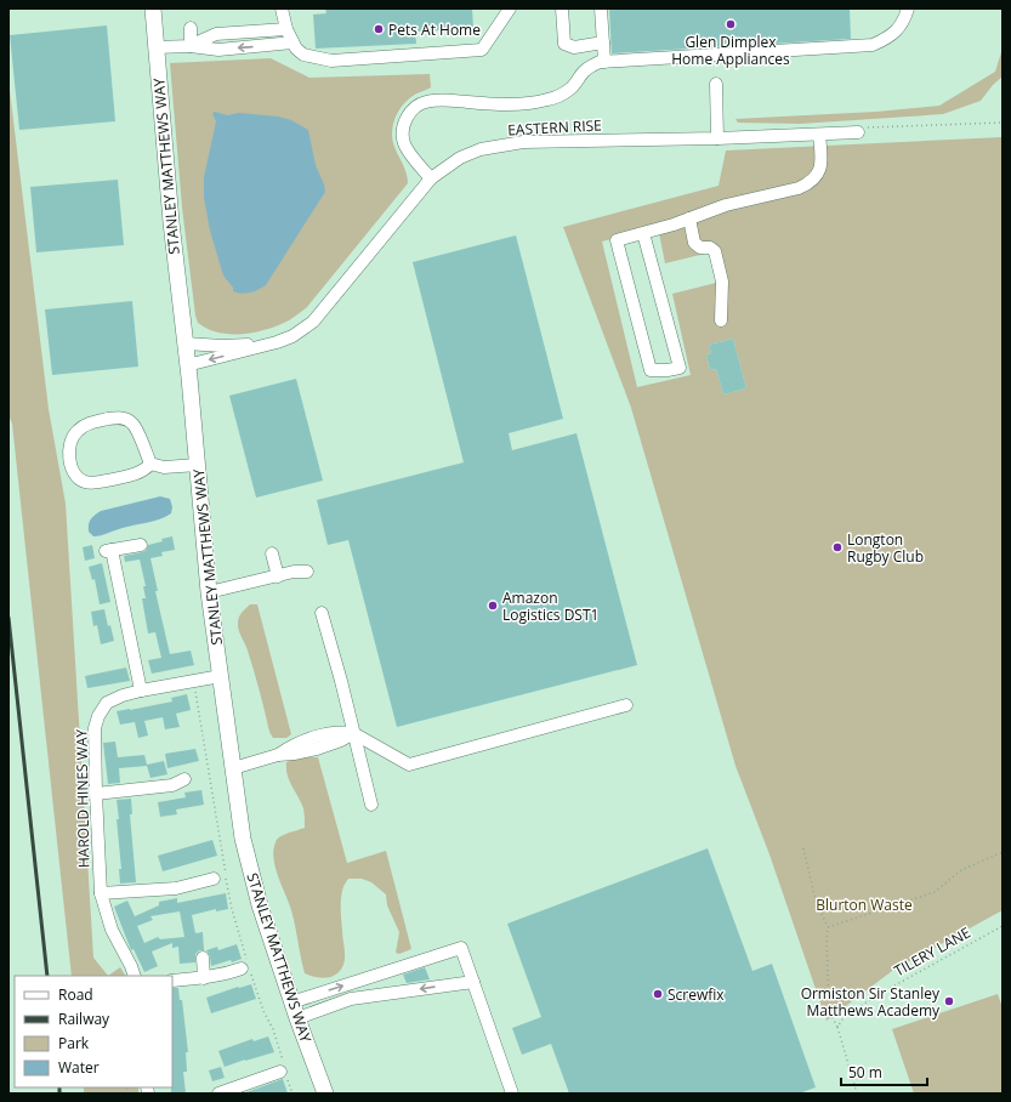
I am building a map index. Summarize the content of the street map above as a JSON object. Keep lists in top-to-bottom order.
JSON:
{
  "streets": {
    "main road": ["STANLEY MATTHEWS WAY"],
    "street": ["EASTERN RISE", "HAROLD HINES WAY"],
    "path": ["TILERY LANE"]
  },
  "crossings": [
    ["EASTERN RISE", "STANLEY MATTHEWS WAY"],
    ["STANLEY MATTHEWS WAY", "HAROLD HINES WAY"]
  ],
  "parks": ["Blurton Waste"],
  "places": [
    "Glen Dimplex Home Appliances",
    "Pets At Home",
    "Longton Rugby Club",
    "Amazon Logistics DST1",
    "Screwfix",
    "Ormiston Sir Stanley Matthews Academy"
  ],
  "legend": [
    "Road",
    "Railway",
    "Park",
    "Water"
  ],
  "scale_bar": "50 m"
}
